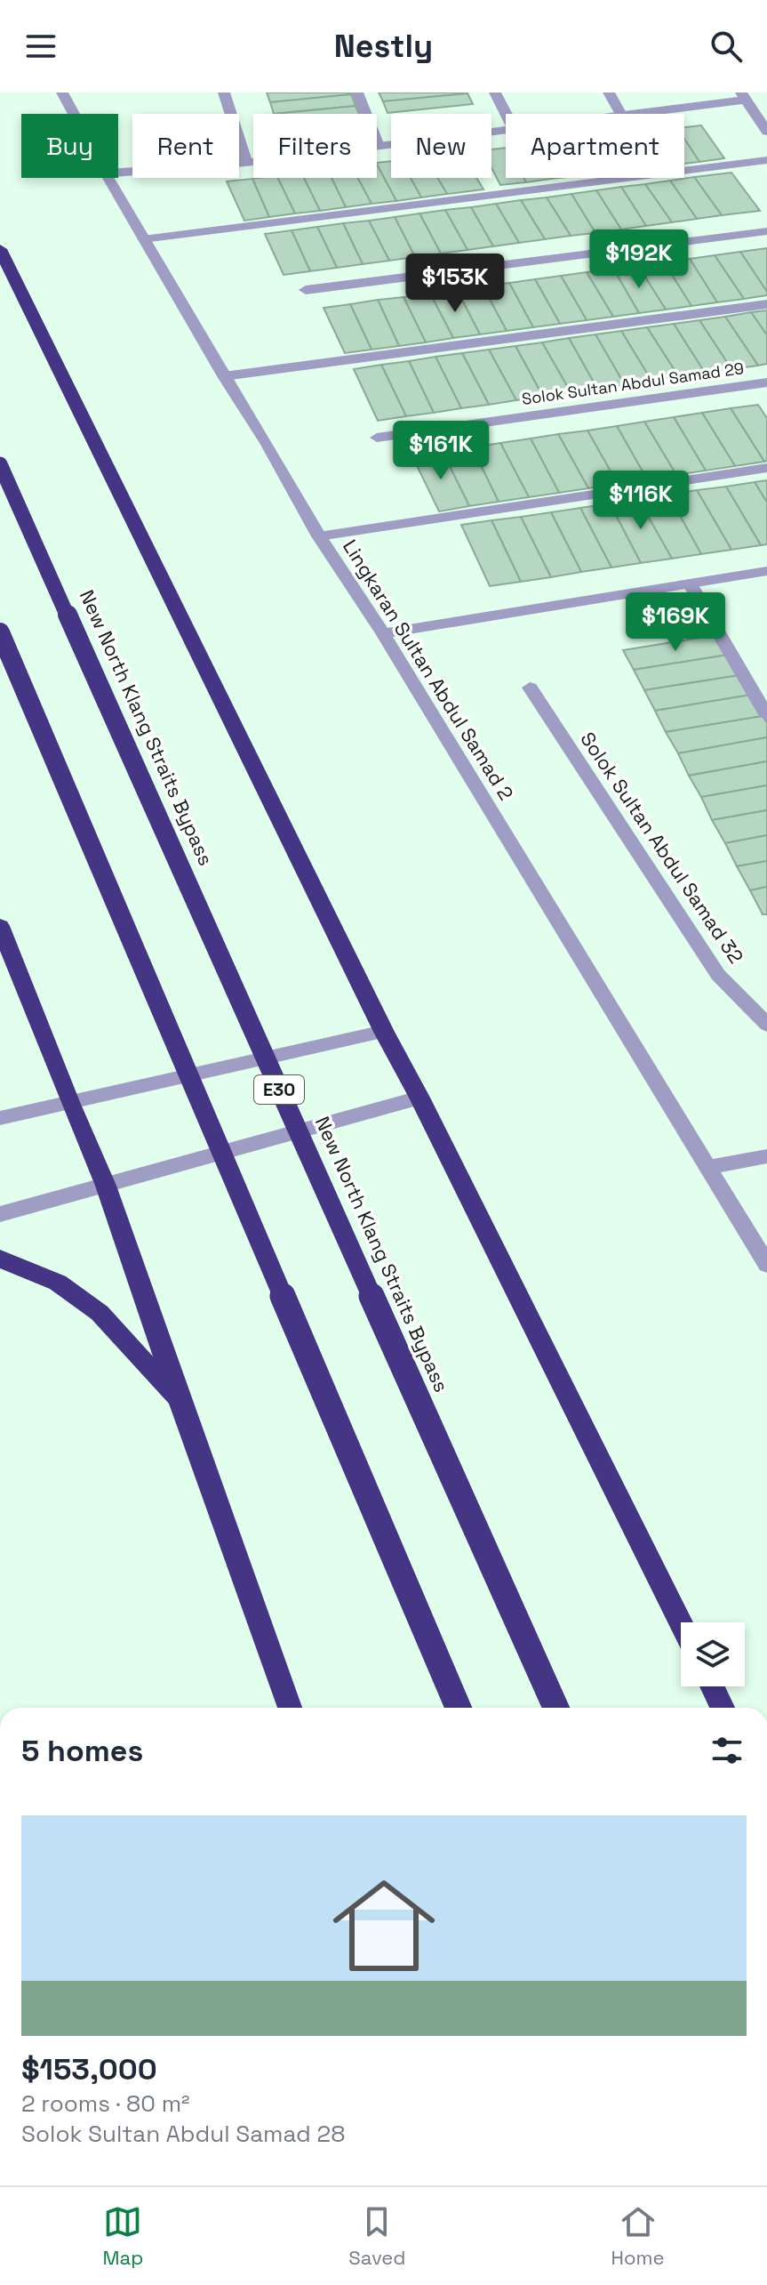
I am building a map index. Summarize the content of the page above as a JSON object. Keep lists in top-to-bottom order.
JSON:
{
  "streets": {
    "highway": ["New North Klang Straits Bypass", "E30"],
    "street": ["Solok Sultan Abdul Samad 29", "Lingkaran Sultan Abdul Samad 2", "Solok Sultan Abdul Samad 32"]
  },
  "page": {
    "header": "Nestly",
    "chip": [
      "Buy",
      "Rent",
      "Filters",
      "New",
      "Apartment"
    ],
    "price": [
      "$192K",
      "$153K",
      "$161K",
      "$116K",
      "$169K"
    ],
    "heading": "5 homes",
    "list": [
      {
        "name": "$153,000",
        "note": "2 rooms · 80 m² · Solok Sultan Abdul Samad 28"
      }
    ],
    "tabs": ["Map", "Saved", "Home"]
  }
}
